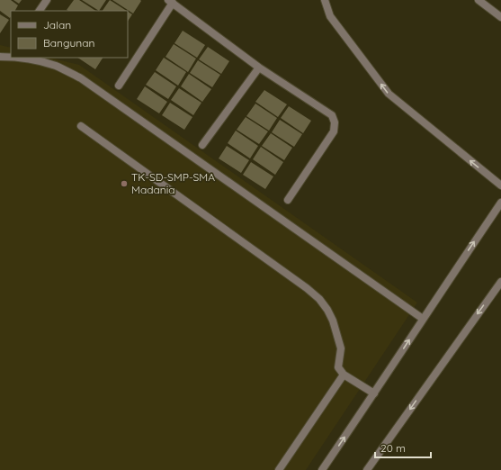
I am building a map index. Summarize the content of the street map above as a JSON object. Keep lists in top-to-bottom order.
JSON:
{
  "places": ["TK-SD-SMP-SMA Madania"],
  "legend": ["Jalan", "Bangunan"],
  "scale_bar": "20 m"
}
